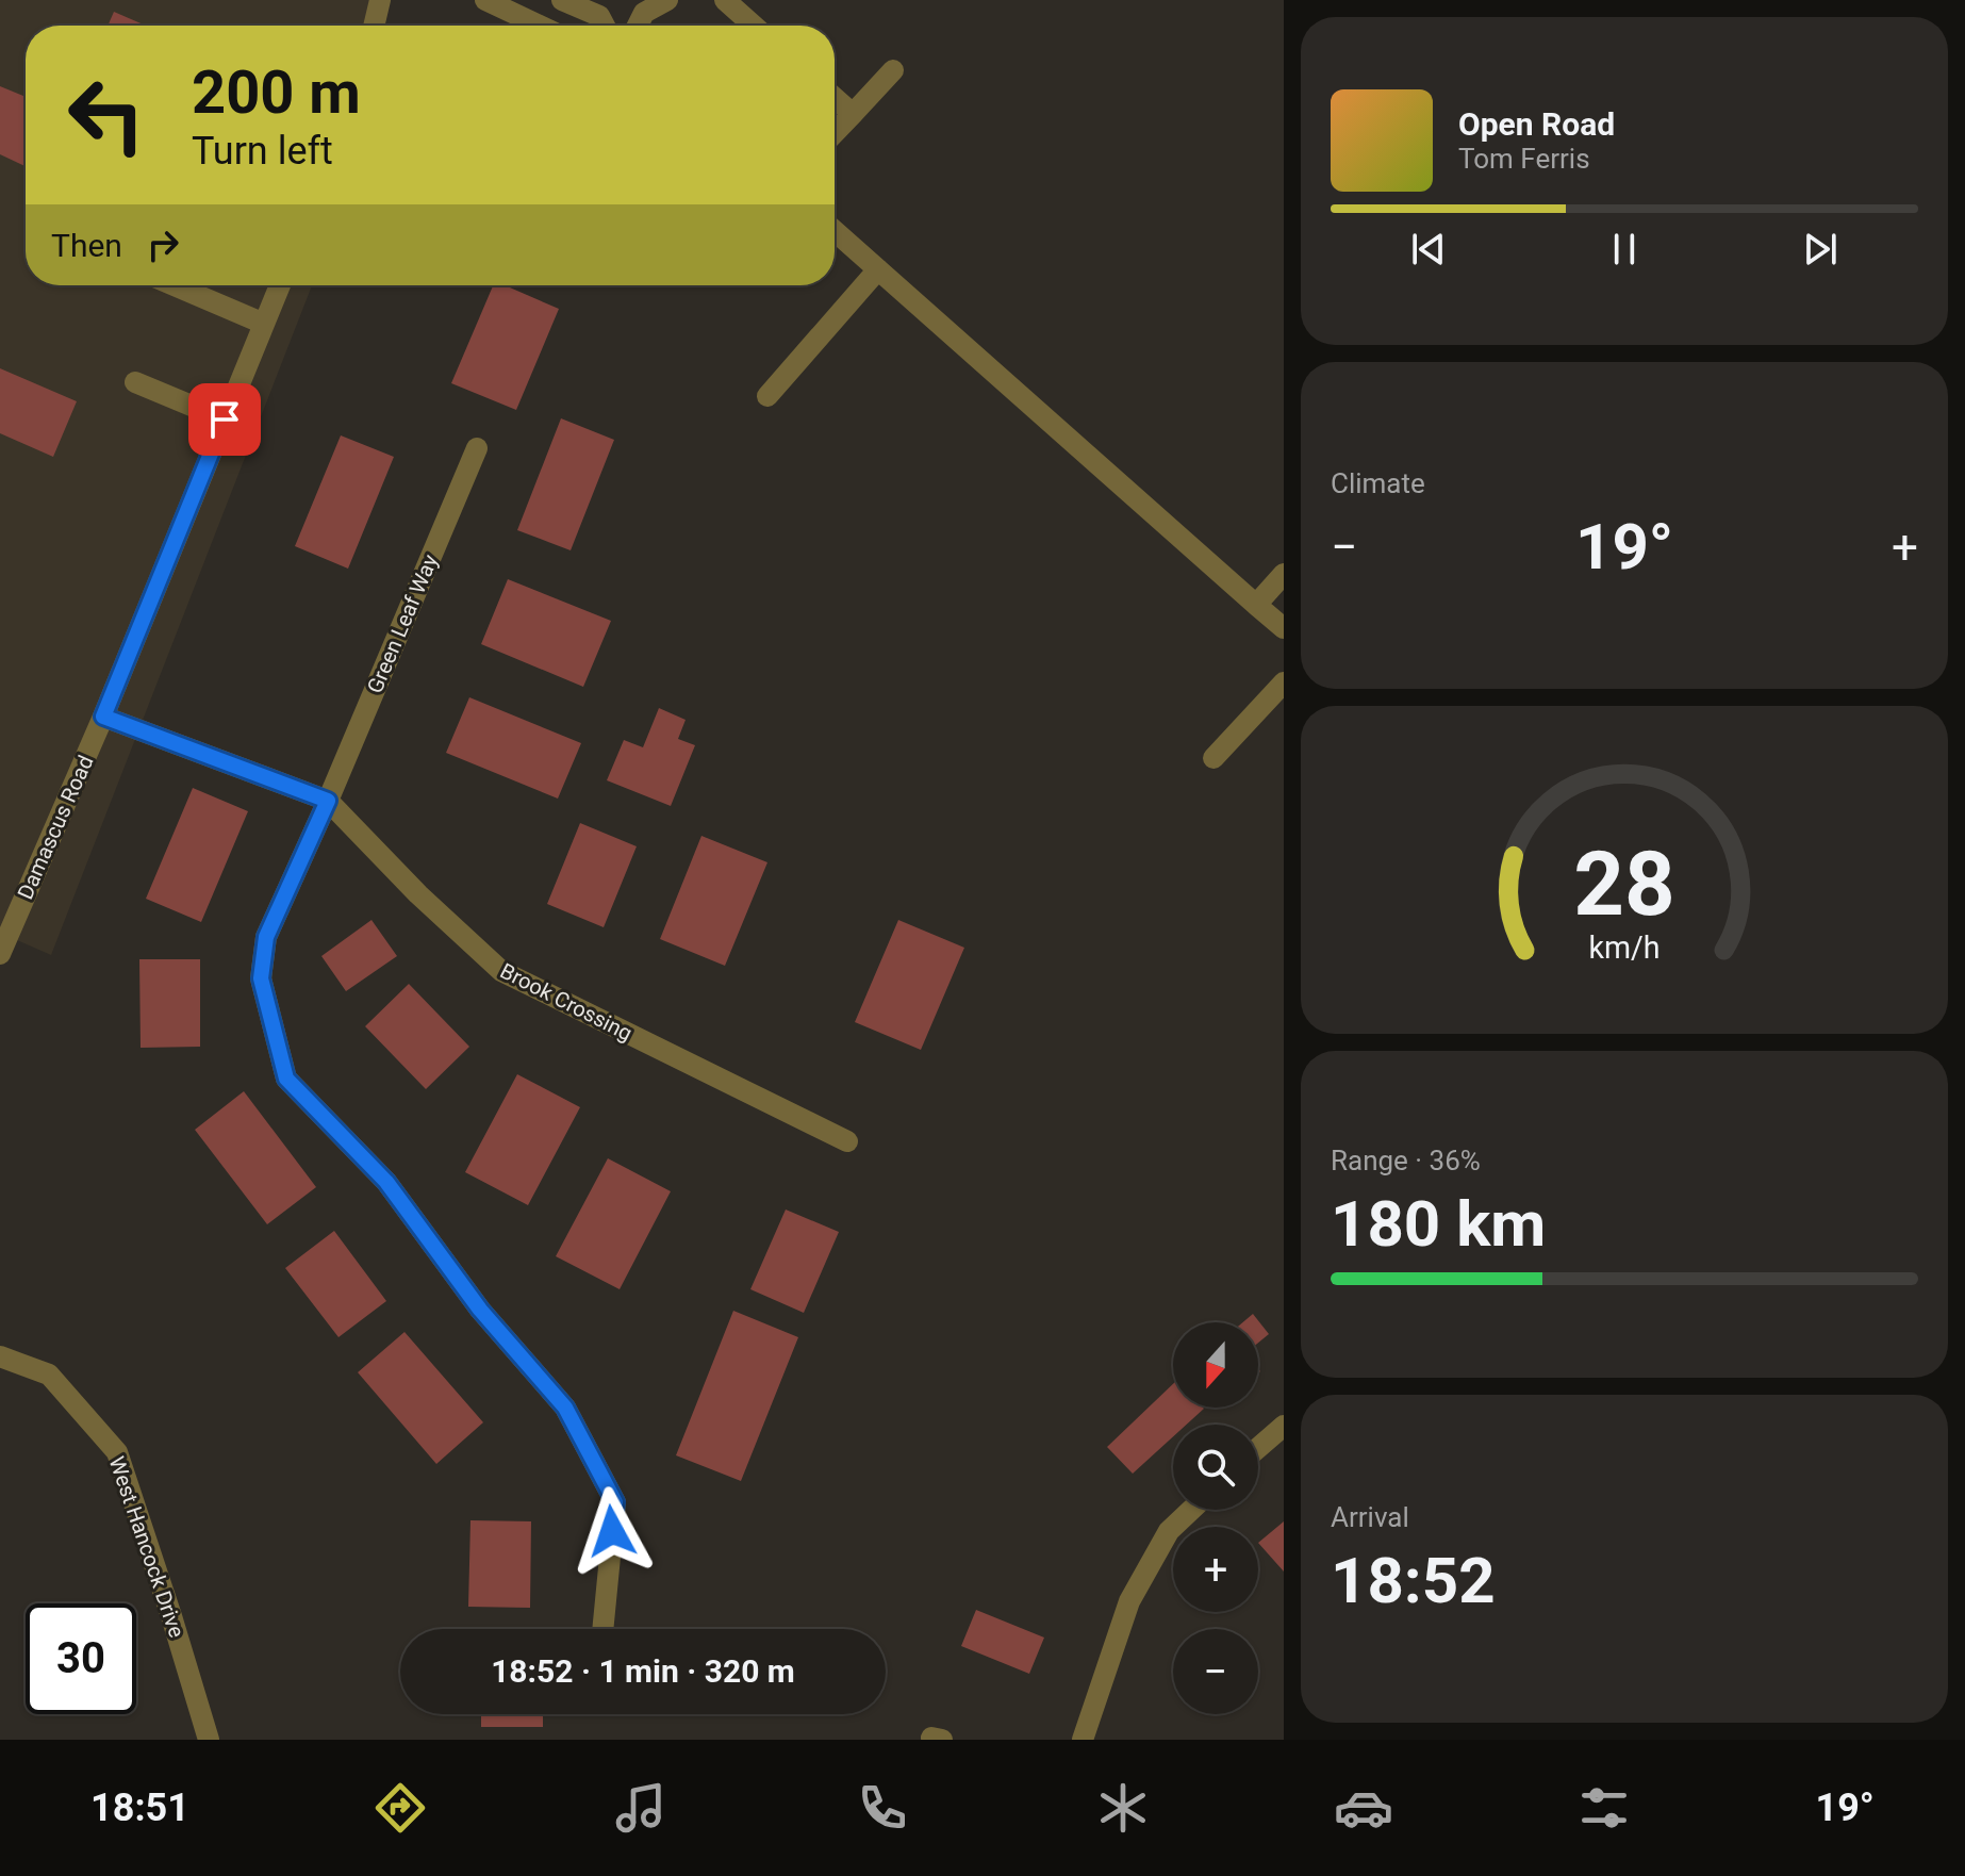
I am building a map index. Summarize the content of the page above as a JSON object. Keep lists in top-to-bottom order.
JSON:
{
  "streets": {
    "street": [
      "Green Leaf Way",
      "Damascus Road",
      "Brook Crossing",
      "West Hancock Drive"
    ]
  },
  "crossings": [
    ["Green Leaf Way", "Brook Crossing"]
  ],
  "north": "bottom",
  "page": {
    "turn": ["200 m", "Turn left"],
    "song": ["Open Road", "Tom Ferris"],
    "then": "Then",
    "tile": [
      "Climate",
      ["Range · 36%", "180 km"],
      ["Arrival", "18:52"]
    ],
    "heat": ["−", "19°", "+"],
    "map_buttons": ["+", "−"],
    "limit": "30",
    "trip": "18:52 · 1 min · 320 m",
    "tabs": ["18:51", "19°"],
    "gauge": ["28", "km/h"]
  }
}
